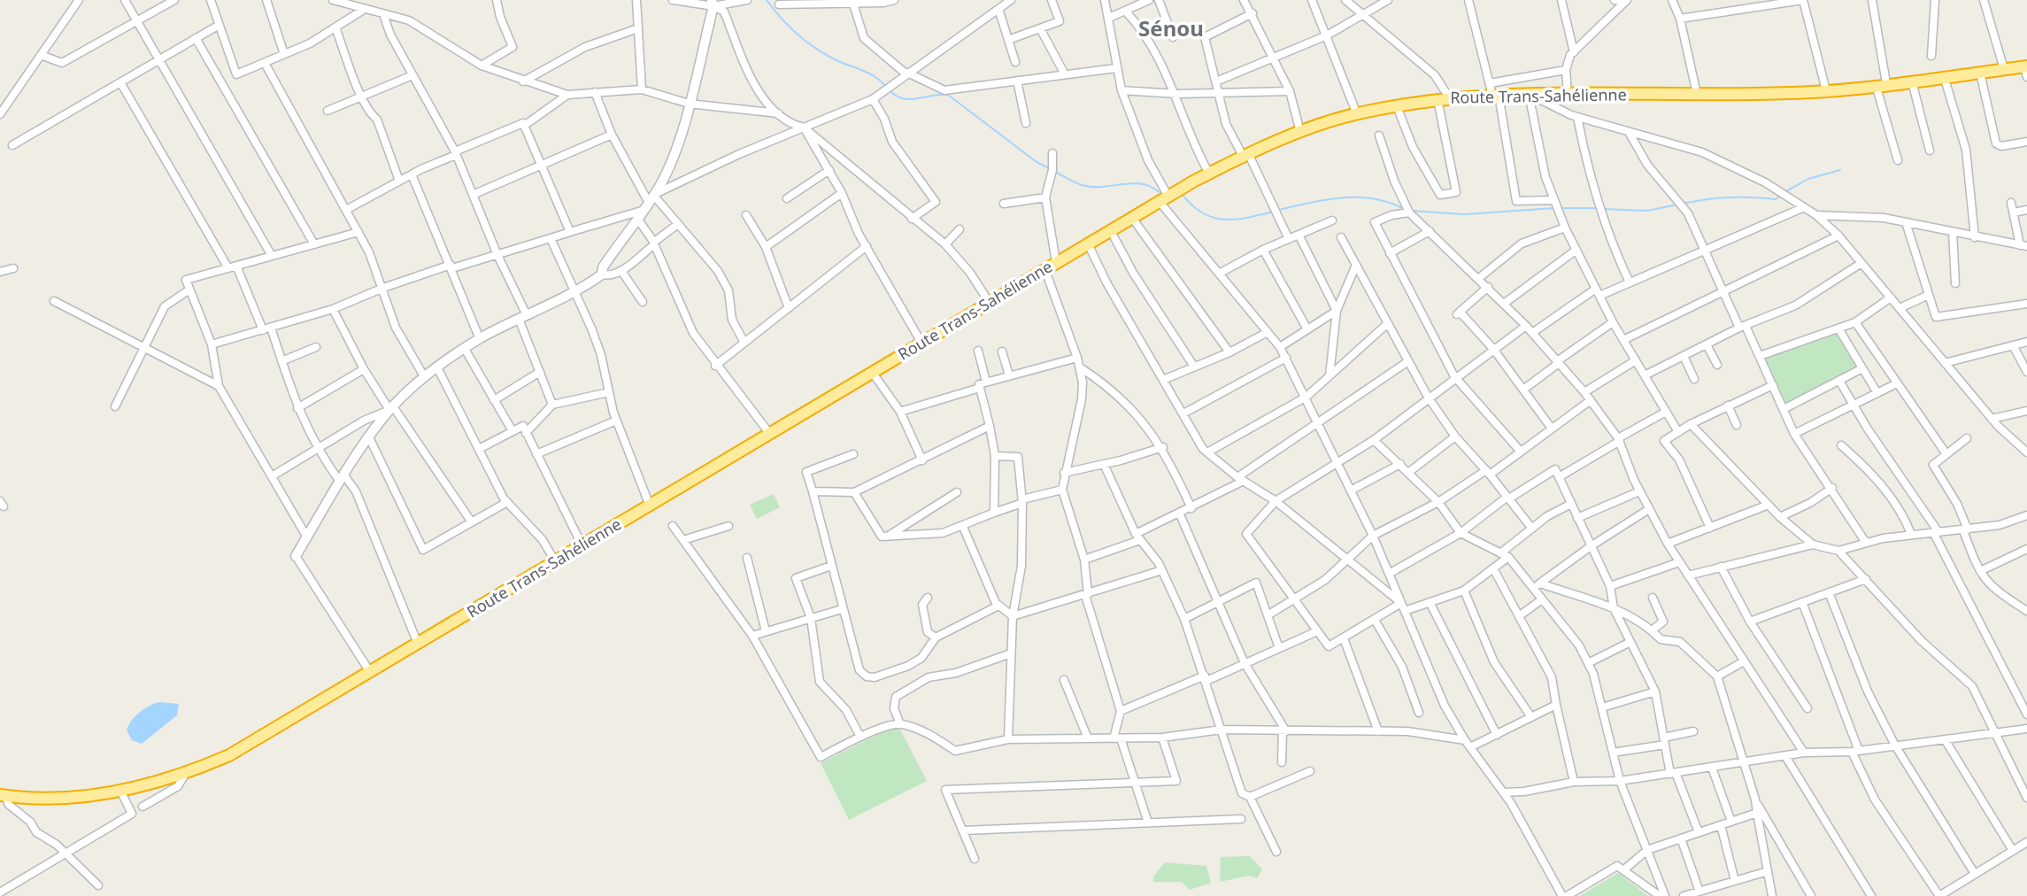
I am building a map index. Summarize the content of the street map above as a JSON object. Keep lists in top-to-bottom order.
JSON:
{
  "streets": {
    "highway": ["Route Trans-Sahélienne"]
  },
  "districts": ["Sénou"]
}
